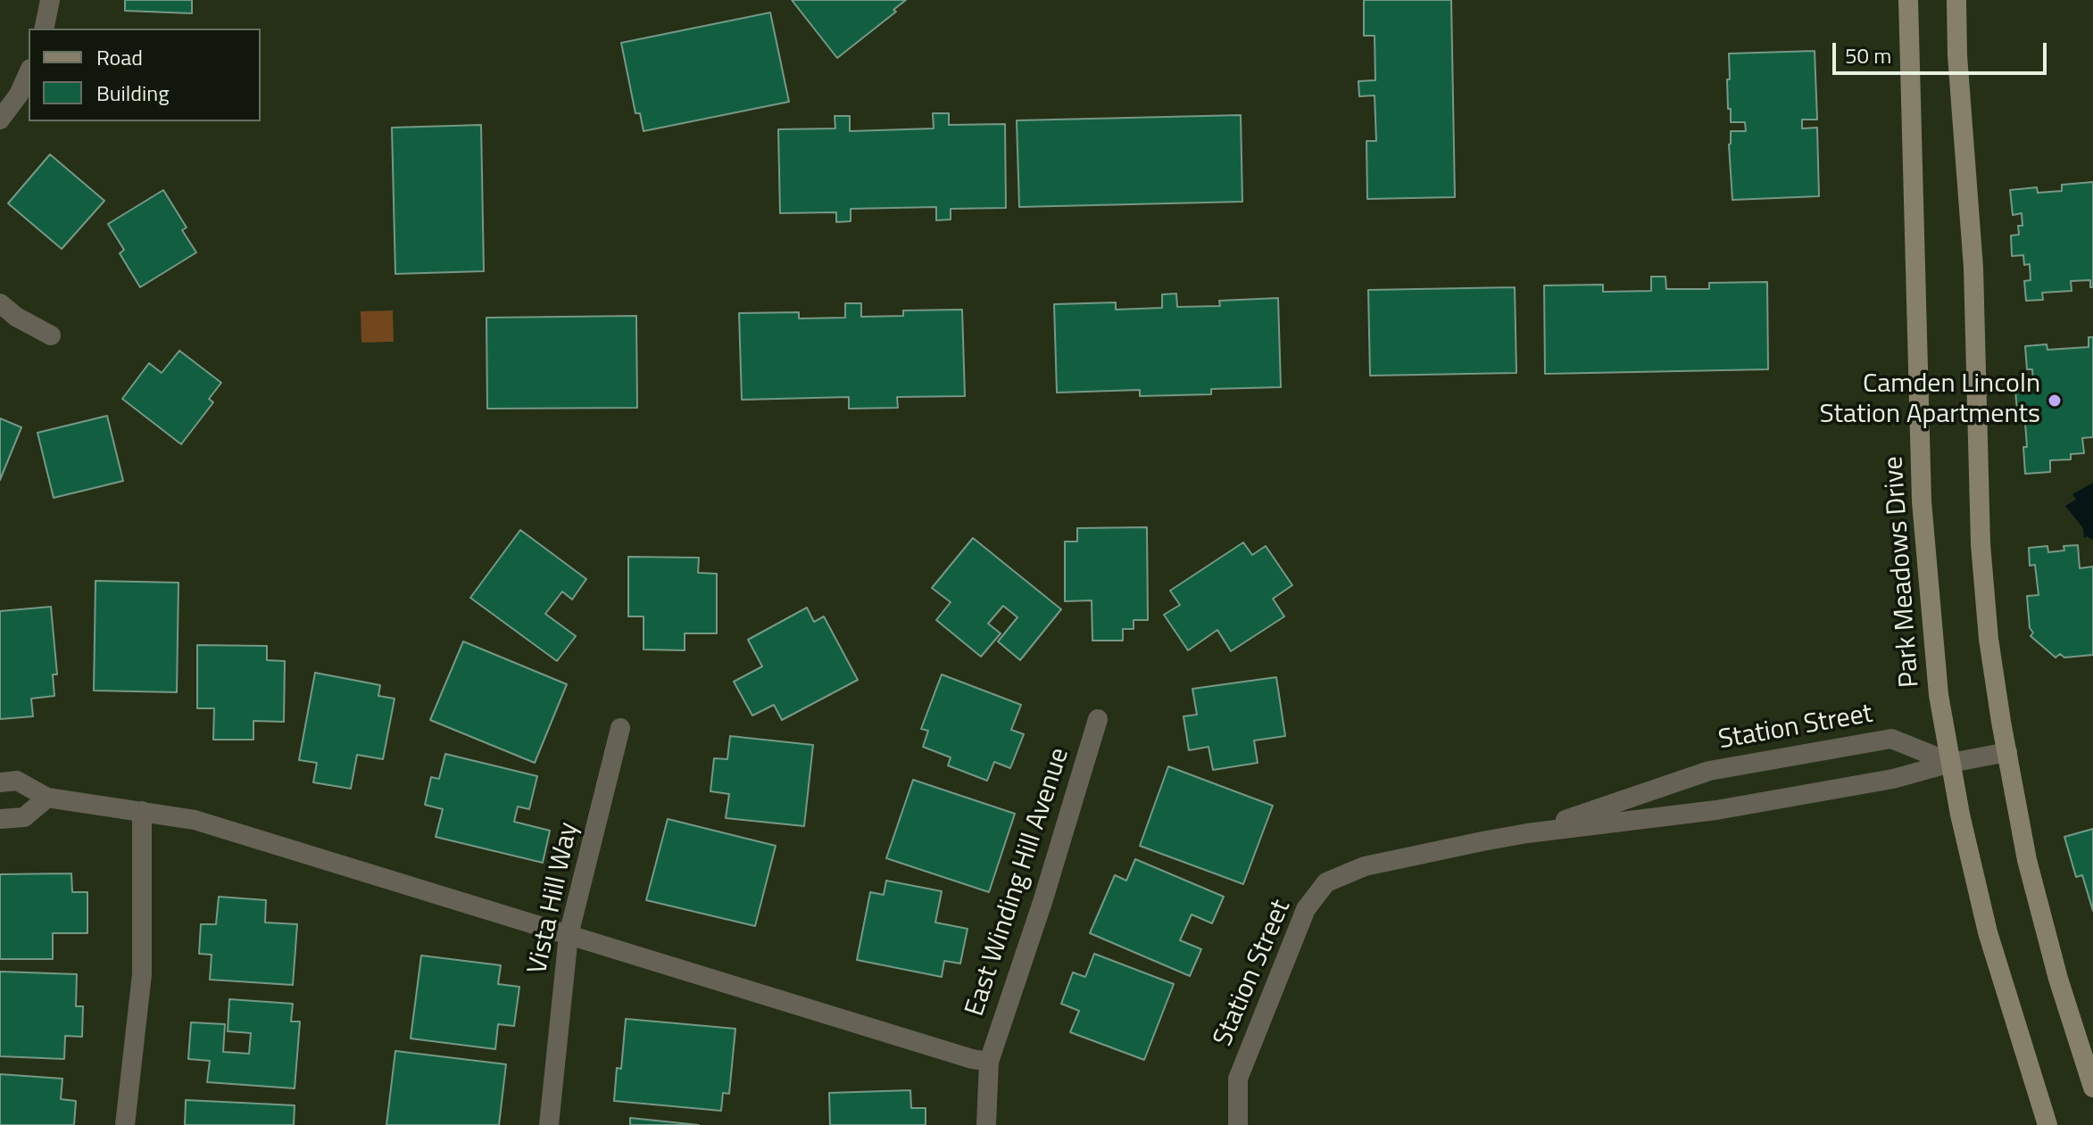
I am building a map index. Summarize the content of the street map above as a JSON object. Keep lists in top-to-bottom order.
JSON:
{
  "streets": {
    "main road": ["Park Meadows Drive"],
    "street": ["Station Street", "East Winding Hill Avenue", "Vista Hill Way"]
  },
  "crossings": [
    ["Park Meadows Drive", "Station Street"]
  ],
  "places": ["Camden Lincoln Station Apartments"],
  "legend": ["Road", "Building"],
  "scale_bar": "50 m"
}
